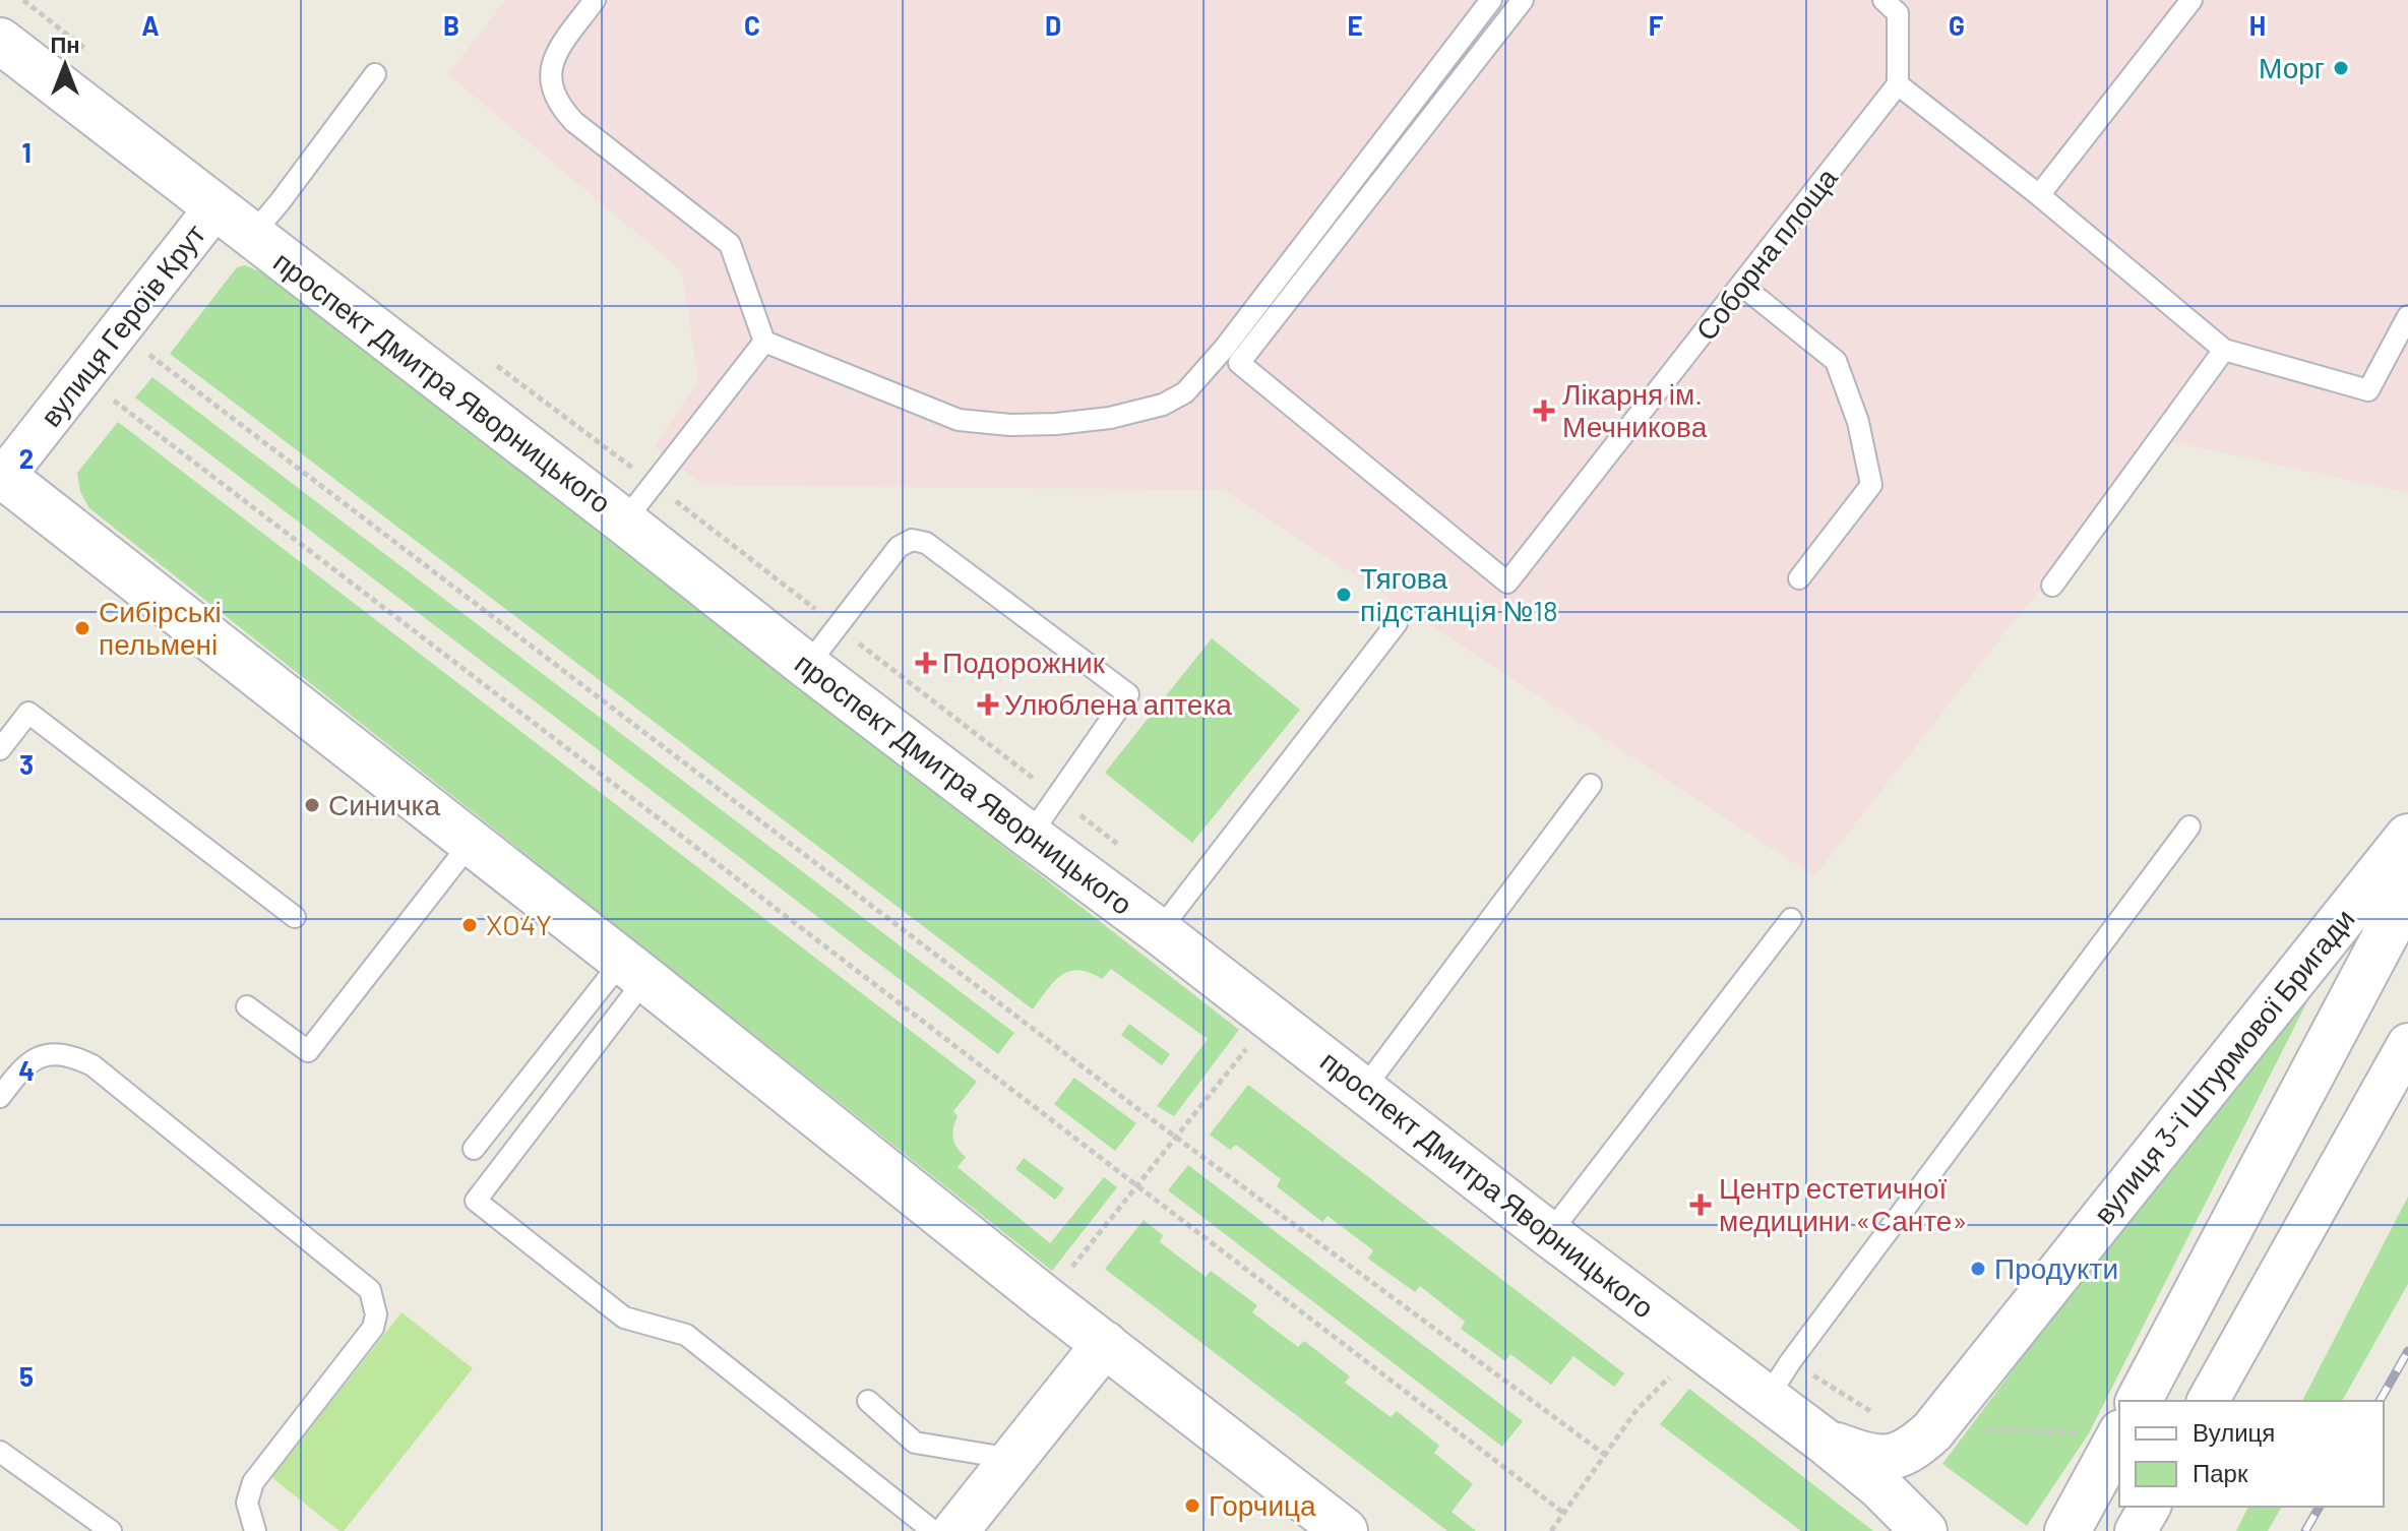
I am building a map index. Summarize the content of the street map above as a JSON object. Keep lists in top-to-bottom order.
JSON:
{
  "streets": {
    "main road": ["проспект Дмитра Яворницького", "вулиця 3-ї Штурмової Бригади"],
    "street": ["вулиця Героїв Крут"],
    "lane": ["Соборна площа"]
  },
  "crossings": [
    ["вулиця Героїв Крут", "проспект Дмитра Яворницького"],
    ["проспект Дмитра Яворницького", "вулиця 3-ї Штурмової Бригади"]
  ],
  "places": {
    "other": [
      "Морг",
      "Тягова пiдстанцiя №18",
      "Сибірські пельмені",
      "Синичка",
      "XO4Y",
      "Продукти",
      "Горчица"
    ],
    "health": [
      "Лікарня ім. Мечникова",
      "Подорожник",
      "Улюблена аптека",
      "Центр естетичної медицини «Санте»"
    ]
  },
  "legend": ["Вулиця", "Парк"],
  "north": "top",
  "grid": {
    "columns": [
      "A",
      "B",
      "C",
      "D",
      "E",
      "F",
      "G",
      "H"
    ],
    "rows": [
      "1",
      "2",
      "3",
      "4",
      "5"
    ]
  }
}
